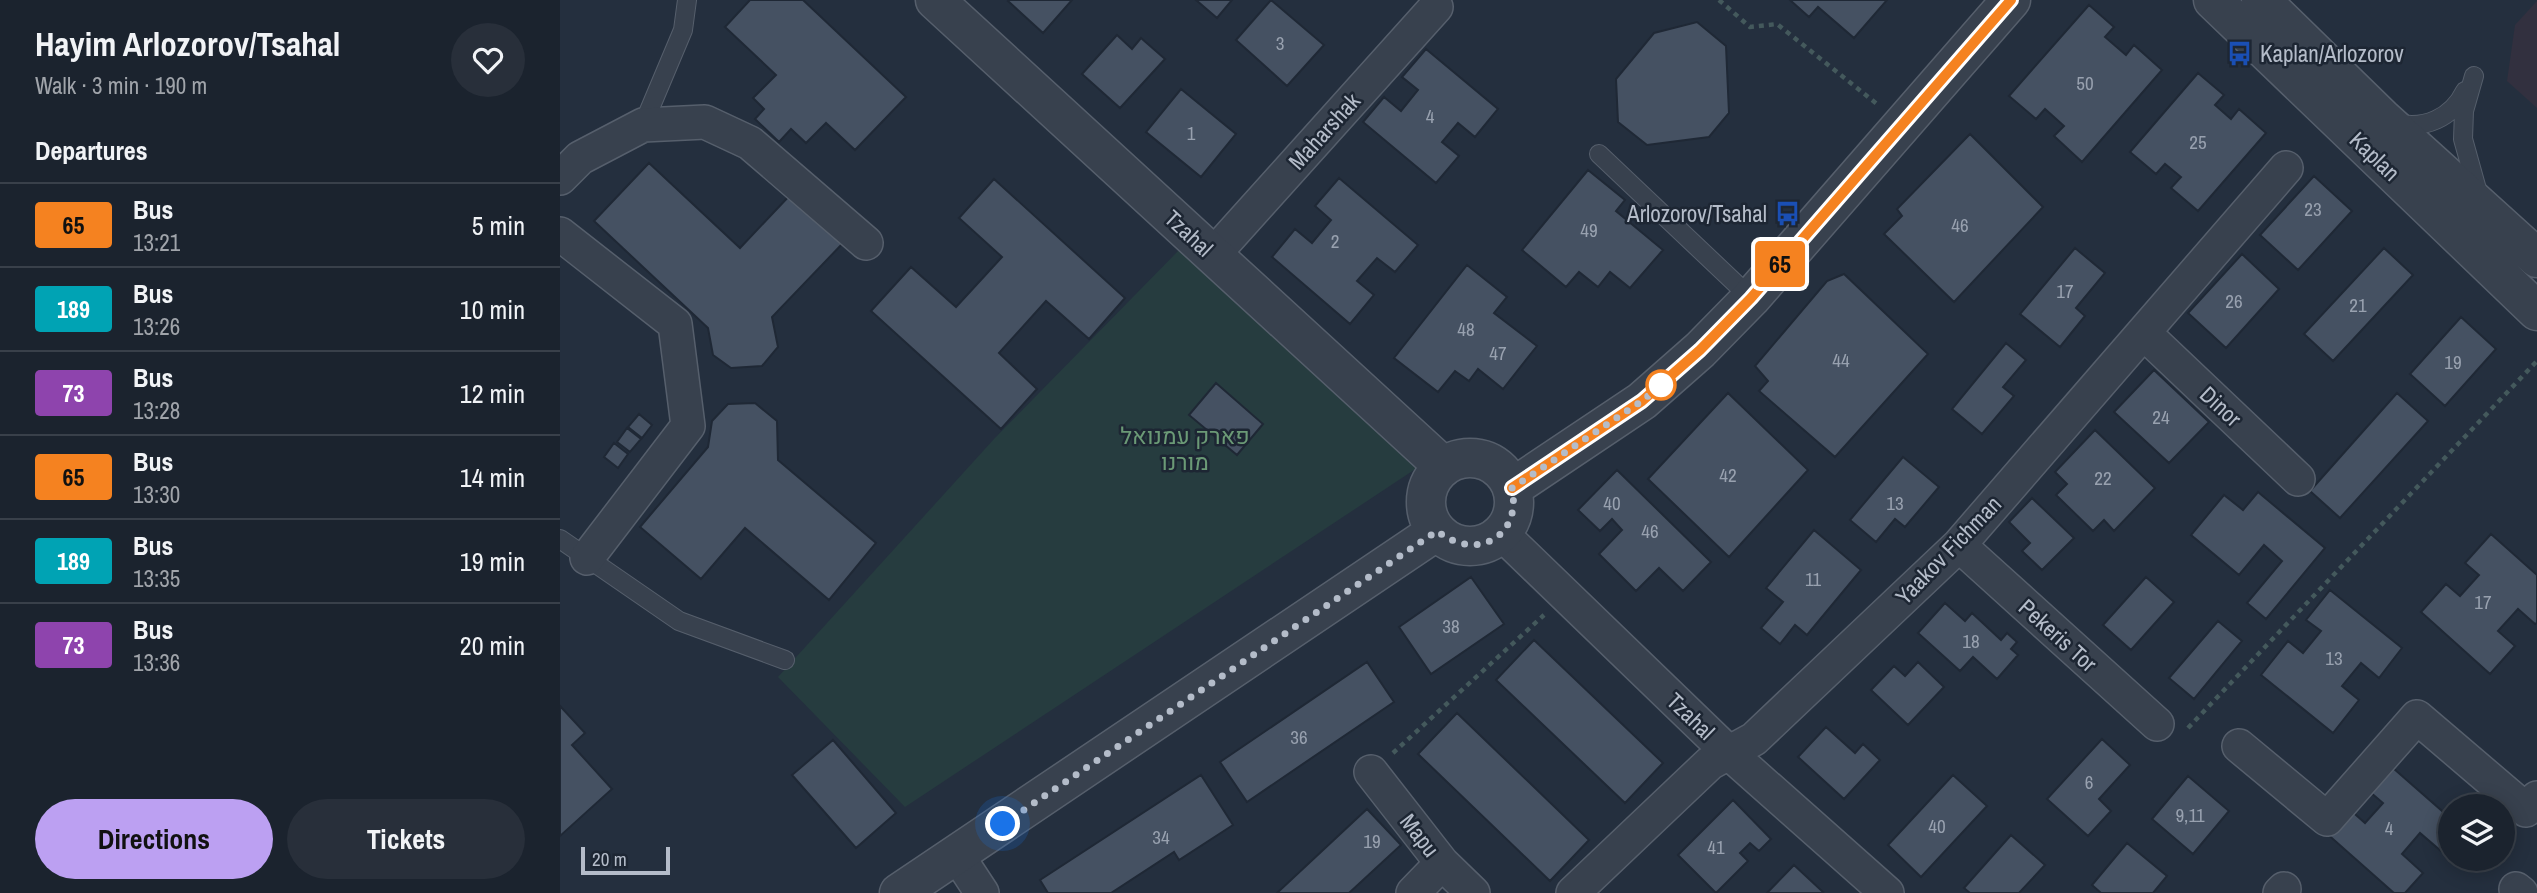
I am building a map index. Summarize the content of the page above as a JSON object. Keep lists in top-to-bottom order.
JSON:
{
  "streets": {
    "street": [
      "Maharshak",
      "Kaplan",
      "Tzahal",
      "Dinor",
      "Yaakov Fichman",
      "Pekeris Tor",
      "Mapu"
    ]
  },
  "crossings": [
    ["Maharshak", "Tzahal"],
    ["Tzahal", "Yaakov Fichman"],
    ["Dinor", "Yaakov Fichman"],
    ["Yaakov Fichman", "Pekeris Tor"]
  ],
  "parks": ["פארק עמנואל מורנו"],
  "places": {
    "bus stop": ["Kaplan/Arlozorov", "Arlozorov/Tsahal"]
  },
  "lines": ["bus line 65"],
  "house_numbers": [
    "3",
    "50",
    "4",
    "1",
    "25",
    "23",
    "46",
    "49",
    "2",
    "17",
    "26",
    "21",
    "48",
    "47",
    "44",
    "19",
    "24",
    "42",
    "22",
    "40",
    "13",
    "46",
    "11",
    "17",
    "38",
    "18",
    "13",
    "36",
    "6",
    "9,11",
    "40",
    "4",
    "34",
    "19",
    "41"
  ],
  "scale_bar": "20 m",
  "page": {
    "heading": [
      ["Hayim Arlozorov/Tsahal", "Walk · 3 min · 190 m"],
      "Departures"
    ],
    "on_map": "65",
    "list": [
      {
        "mark": "65",
        "name": "Bus",
        "note": "13:21",
        "value": "5 min"
      },
      {
        "mark": "189",
        "name": "Bus",
        "note": "13:26",
        "value": "10 min"
      },
      {
        "mark": "73",
        "name": "Bus",
        "note": "13:28",
        "value": "12 min"
      },
      {
        "mark": "65",
        "name": "Bus",
        "note": "13:30",
        "value": "14 min"
      },
      {
        "mark": "189",
        "name": "Bus",
        "note": "13:35",
        "value": "19 min"
      },
      {
        "mark": "73",
        "name": "Bus",
        "note": "13:36",
        "value": "20 min"
      }
    ],
    "buttons": ["Directions", "Tickets"],
    "scale": "20 m"
  }
}
